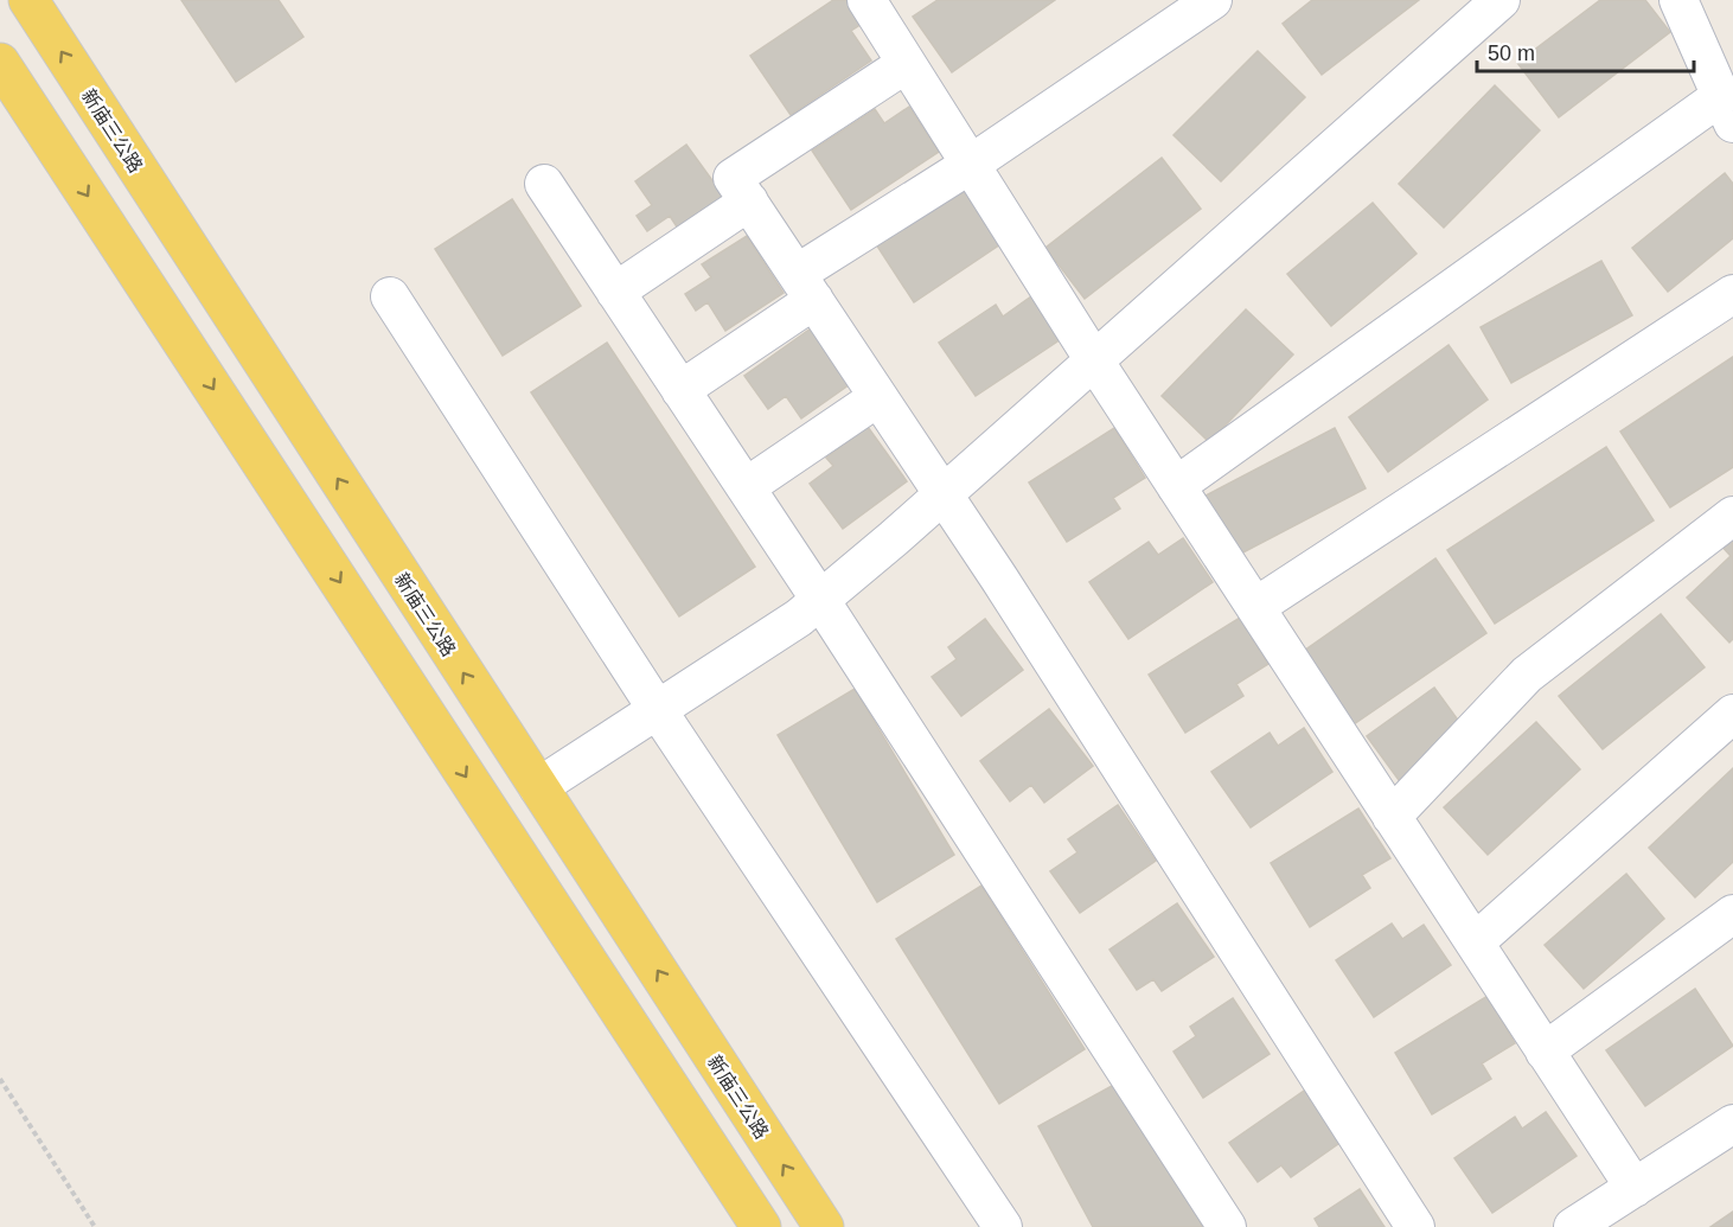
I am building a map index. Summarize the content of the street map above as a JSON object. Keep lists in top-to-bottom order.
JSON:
{
  "streets": {
    "main road": ["新庙三公路"]
  },
  "scale_bar": "50 m"
}
